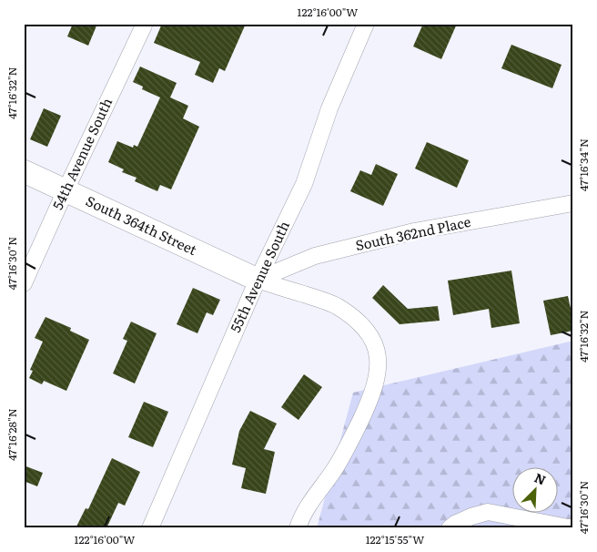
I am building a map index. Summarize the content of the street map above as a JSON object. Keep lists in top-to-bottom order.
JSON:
{
  "streets": {
    "street": [
      "54th Avenue South",
      "South 364th Street",
      "South 362nd Place",
      "55th Avenue South"
    ]
  },
  "crossings": [
    ["54th Avenue South", "South 364th Street"],
    ["South 364th Street", "South 362nd Place"],
    ["South 364th Street", "55th Avenue South"],
    ["South 362nd Place", "55th Avenue South"]
  ],
  "north": "top right",
  "coordinates": [
    "122°16'00\"W",
    "47°16'32\"N",
    "47°16'34\"N",
    "47°16'30\"N",
    "47°16'28\"N",
    "122°15'55\"W"
  ]
}
